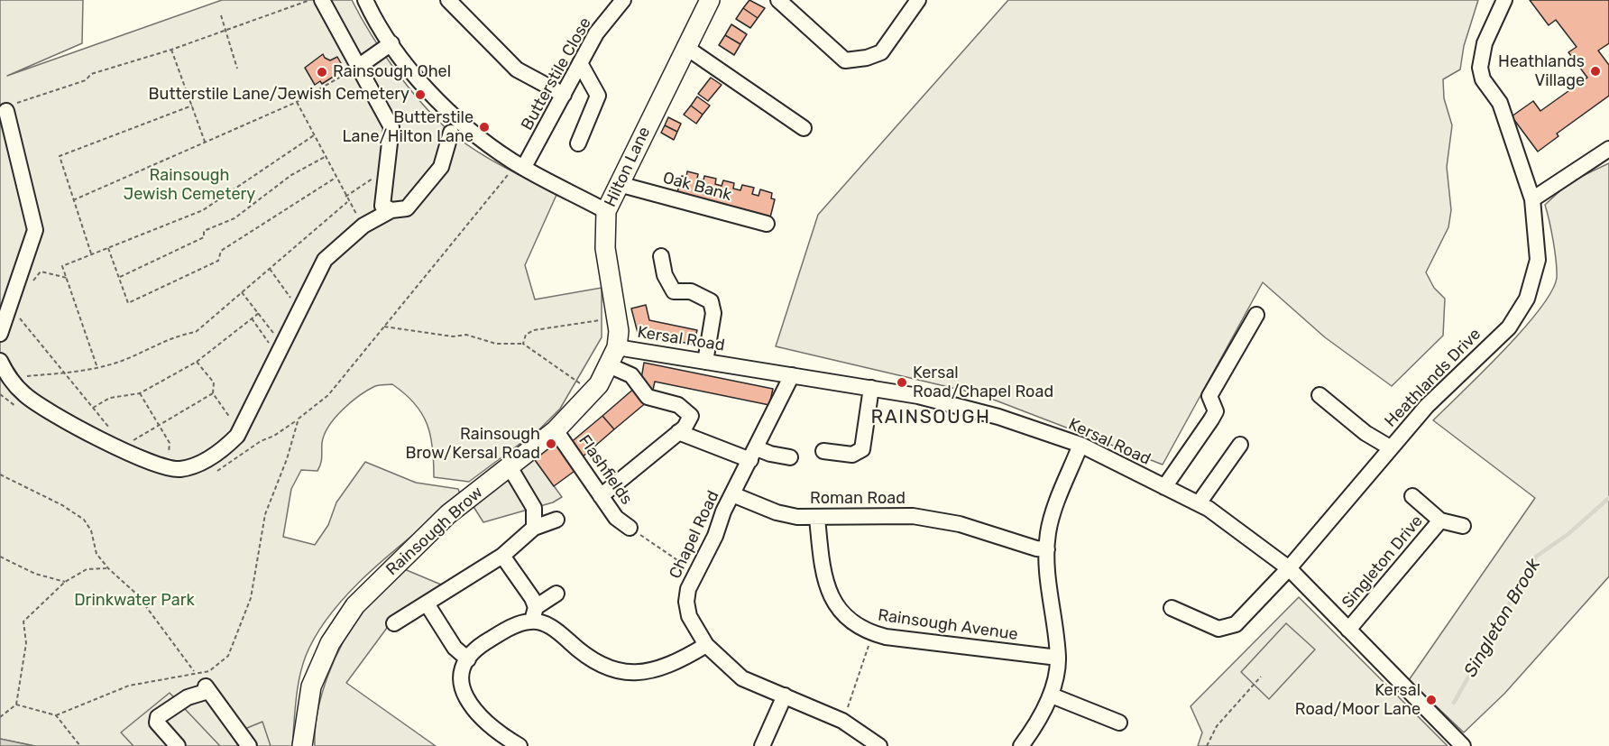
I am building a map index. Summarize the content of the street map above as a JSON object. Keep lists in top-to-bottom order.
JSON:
{
  "streets": {
    "main road": ["Hilton Lane", "Rainsough Brow"],
    "street": [
      "Butterstile Close",
      "Oak Bank",
      "Kersal Road",
      "Heathlands Drive",
      "Flashfields",
      "Roman Road",
      "Chapel Road",
      "Singleton Drive",
      "Rainsough Avenue"
    ]
  },
  "crossings": [
    ["Hilton Lane", "Oak Bank"],
    ["Hilton Lane", "Kersal Road"],
    ["Hilton Lane", "Rainsough Brow"],
    ["Kersal Road", "Heathlands Drive"],
    ["Kersal Road", "Rainsough Brow"],
    ["Kersal Road", "Chapel Road"],
    ["Kersal Road", "Singleton Drive"],
    ["Flashfields", "Rainsough Brow"],
    ["Roman Road", "Chapel Road"],
    ["Roman Road", "Rainsough Avenue"]
  ],
  "districts": ["RAINSOUGH"],
  "water": ["Singleton Brook"],
  "parks": ["Rainsough Jewish Cemetery", "Drinkwater Park"],
  "places": [
    "Heathlands Village",
    "Rainsough Ohel",
    "Butterstile Lane/Jewish Cemetery",
    "Butterstile Lane/Hilton Lane",
    "Kersal Road/Chapel Road",
    "Rainsough Brow/Kersal Road",
    "Kersal Road/Moor Lane"
  ]
}
